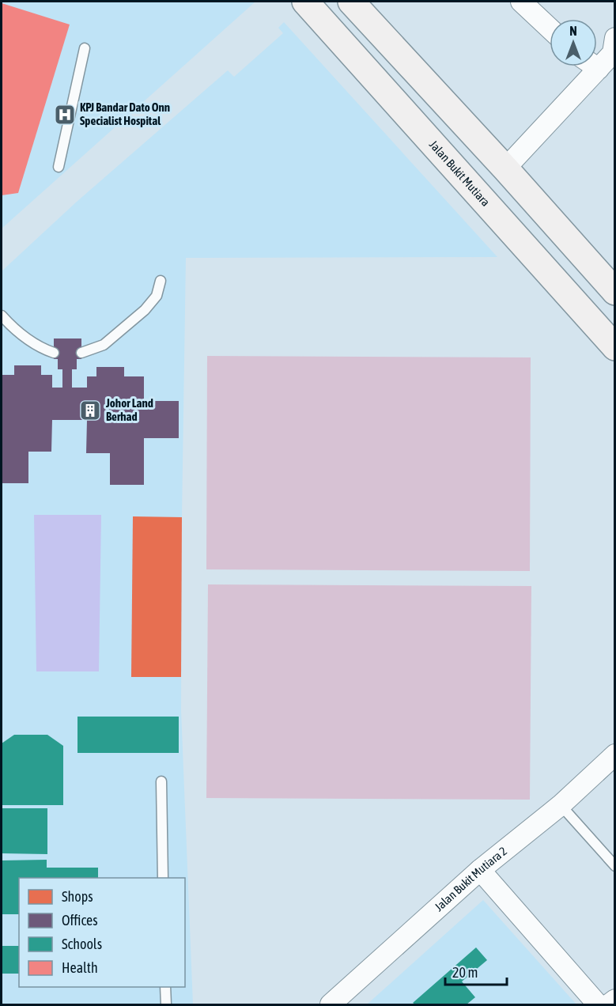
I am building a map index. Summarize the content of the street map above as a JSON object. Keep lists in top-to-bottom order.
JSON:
{
  "streets": {
    "street": ["Jalan Bukit Mutiara", "Jalan Bukit Mutiara 2"]
  },
  "places": {
    "hospital": ["KPJ Bandar Dato Onn Specialist Hospital"],
    "building": ["Johor Land Berhad"]
  },
  "legend": [
    "Shops",
    "Offices",
    "Schools",
    "Health"
  ],
  "scale_bar": "20 m",
  "north": "top"
}
